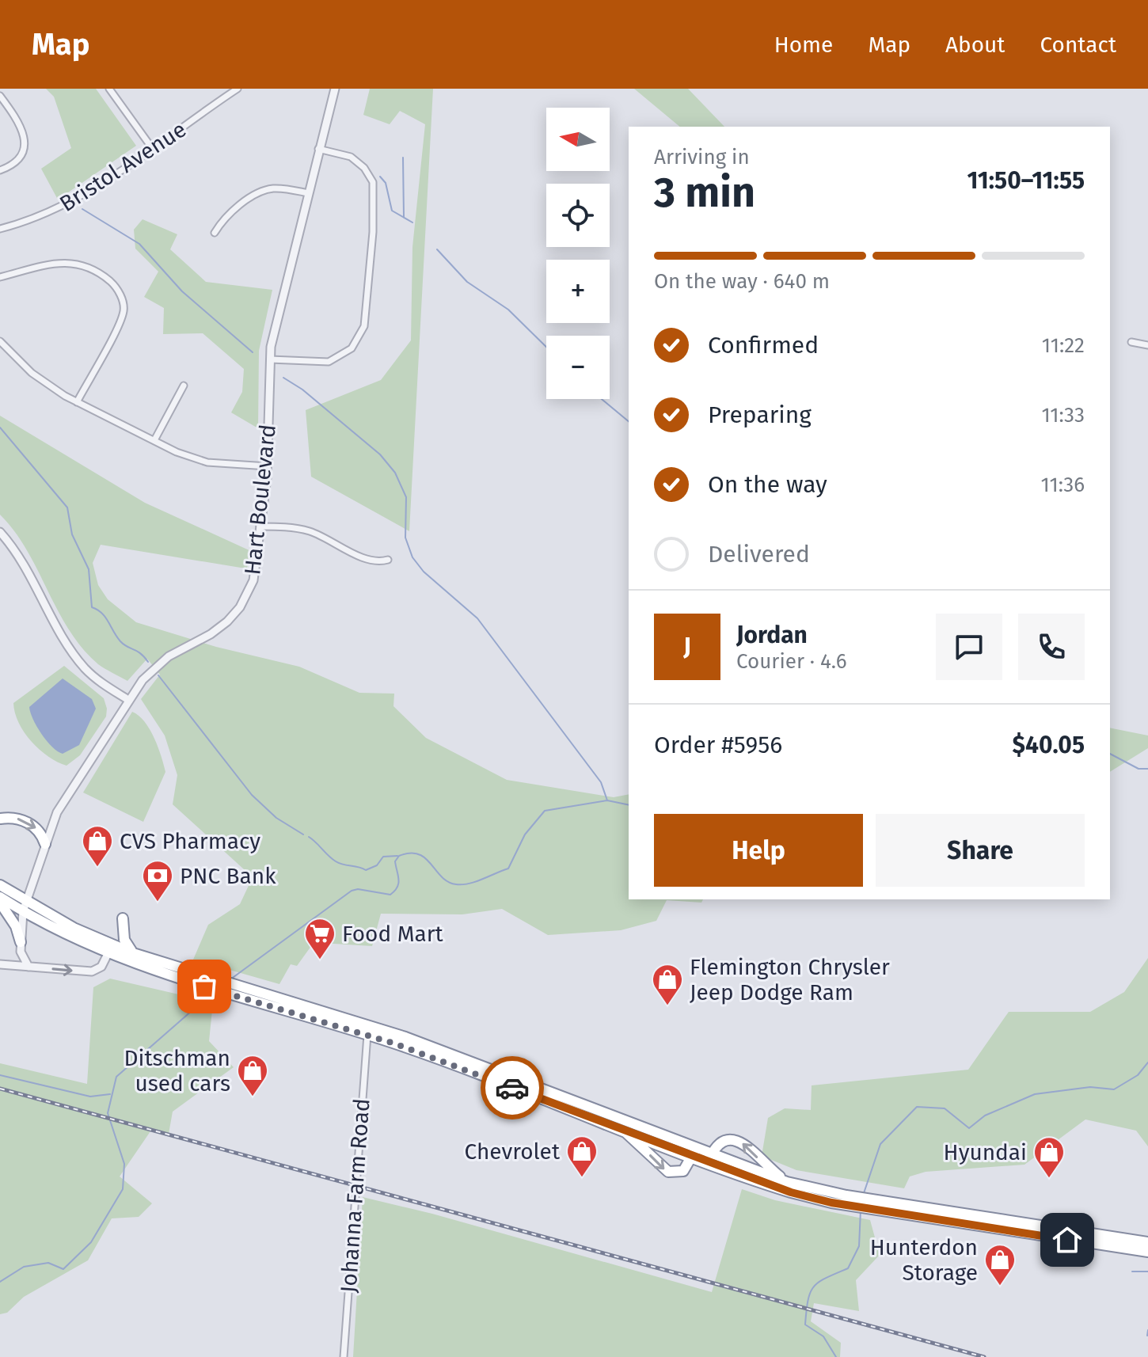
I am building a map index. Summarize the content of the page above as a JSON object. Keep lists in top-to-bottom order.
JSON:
{
  "streets": {
    "street": ["Bristol Avenue", "Hart Boulevard", "Johanna Farm Road"]
  },
  "places": {
    "shop": [
      "CVS Pharmacy",
      "Flemington Chrysler Jeep Dodge Ram",
      "Ditschman used cars",
      "Chevrolet",
      "Hyundai",
      "Hunterdon Storage"
    ],
    "bank": ["PNC Bank"],
    "supermarket": ["Food Mart"]
  },
  "north": "left",
  "page": {
    "header": "Map",
    "nav": [
      "Home",
      "Map",
      "About",
      "Contact"
    ],
    "map_buttons": ["+", "−"],
    "heading": ["3 min", "Arriving in", "11:50–11:55"],
    "panel": [
      "Jordan",
      "Courier · 4.6",
      "Order #5956",
      "$40.05"
    ],
    "bar": "On the way · 640 m",
    "list": [
      ["Confirmed", "11:22"],
      ["Preparing", "11:33"],
      ["On the way", "11:36"],
      "Delivered"
    ],
    "round": "J",
    "buttons": ["Help", "Share"]
  }
}
